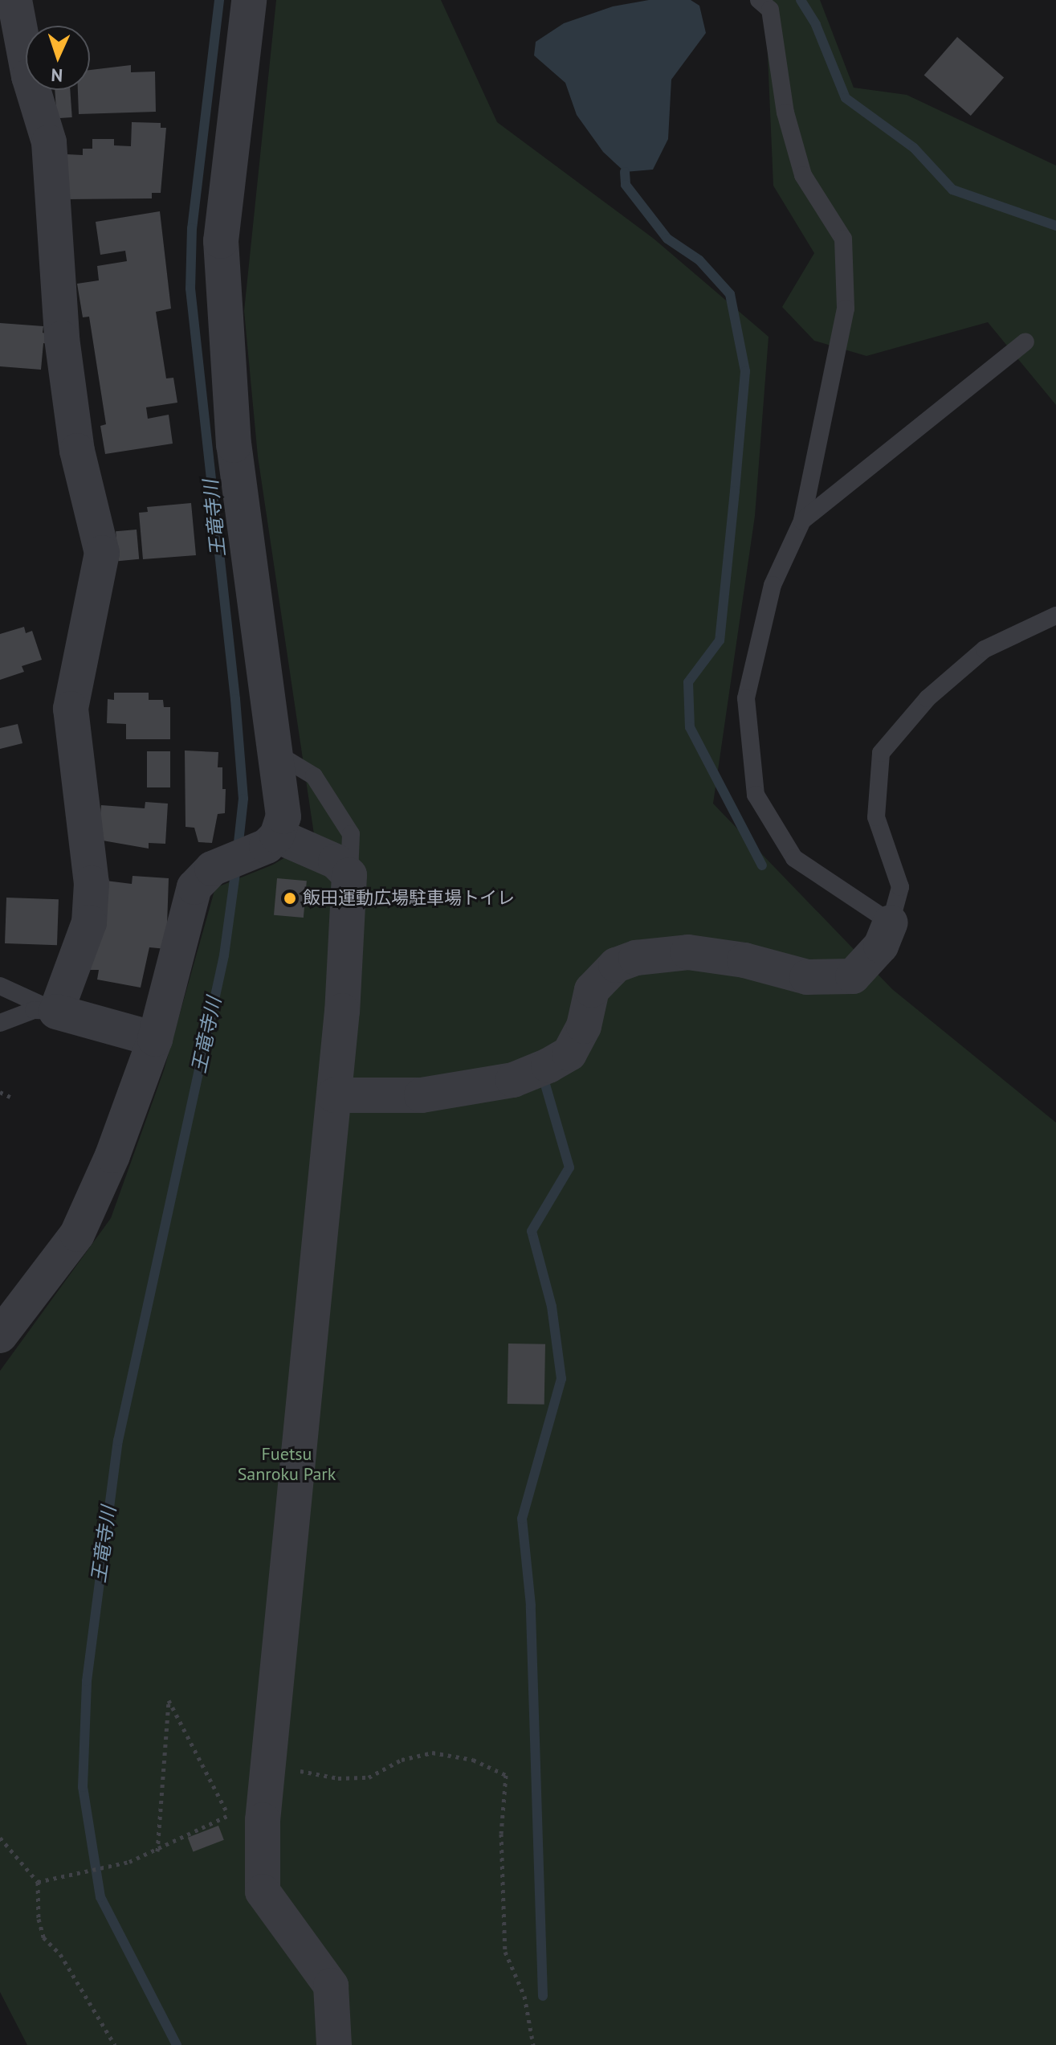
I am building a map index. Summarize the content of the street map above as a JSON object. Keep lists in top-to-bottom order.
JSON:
{
  "water": ["王竜寺川"],
  "parks": ["Fuetsu Sanroku Park"],
  "places": ["飯田運動広場駐車場トイレ"],
  "north": "bottom"
}
